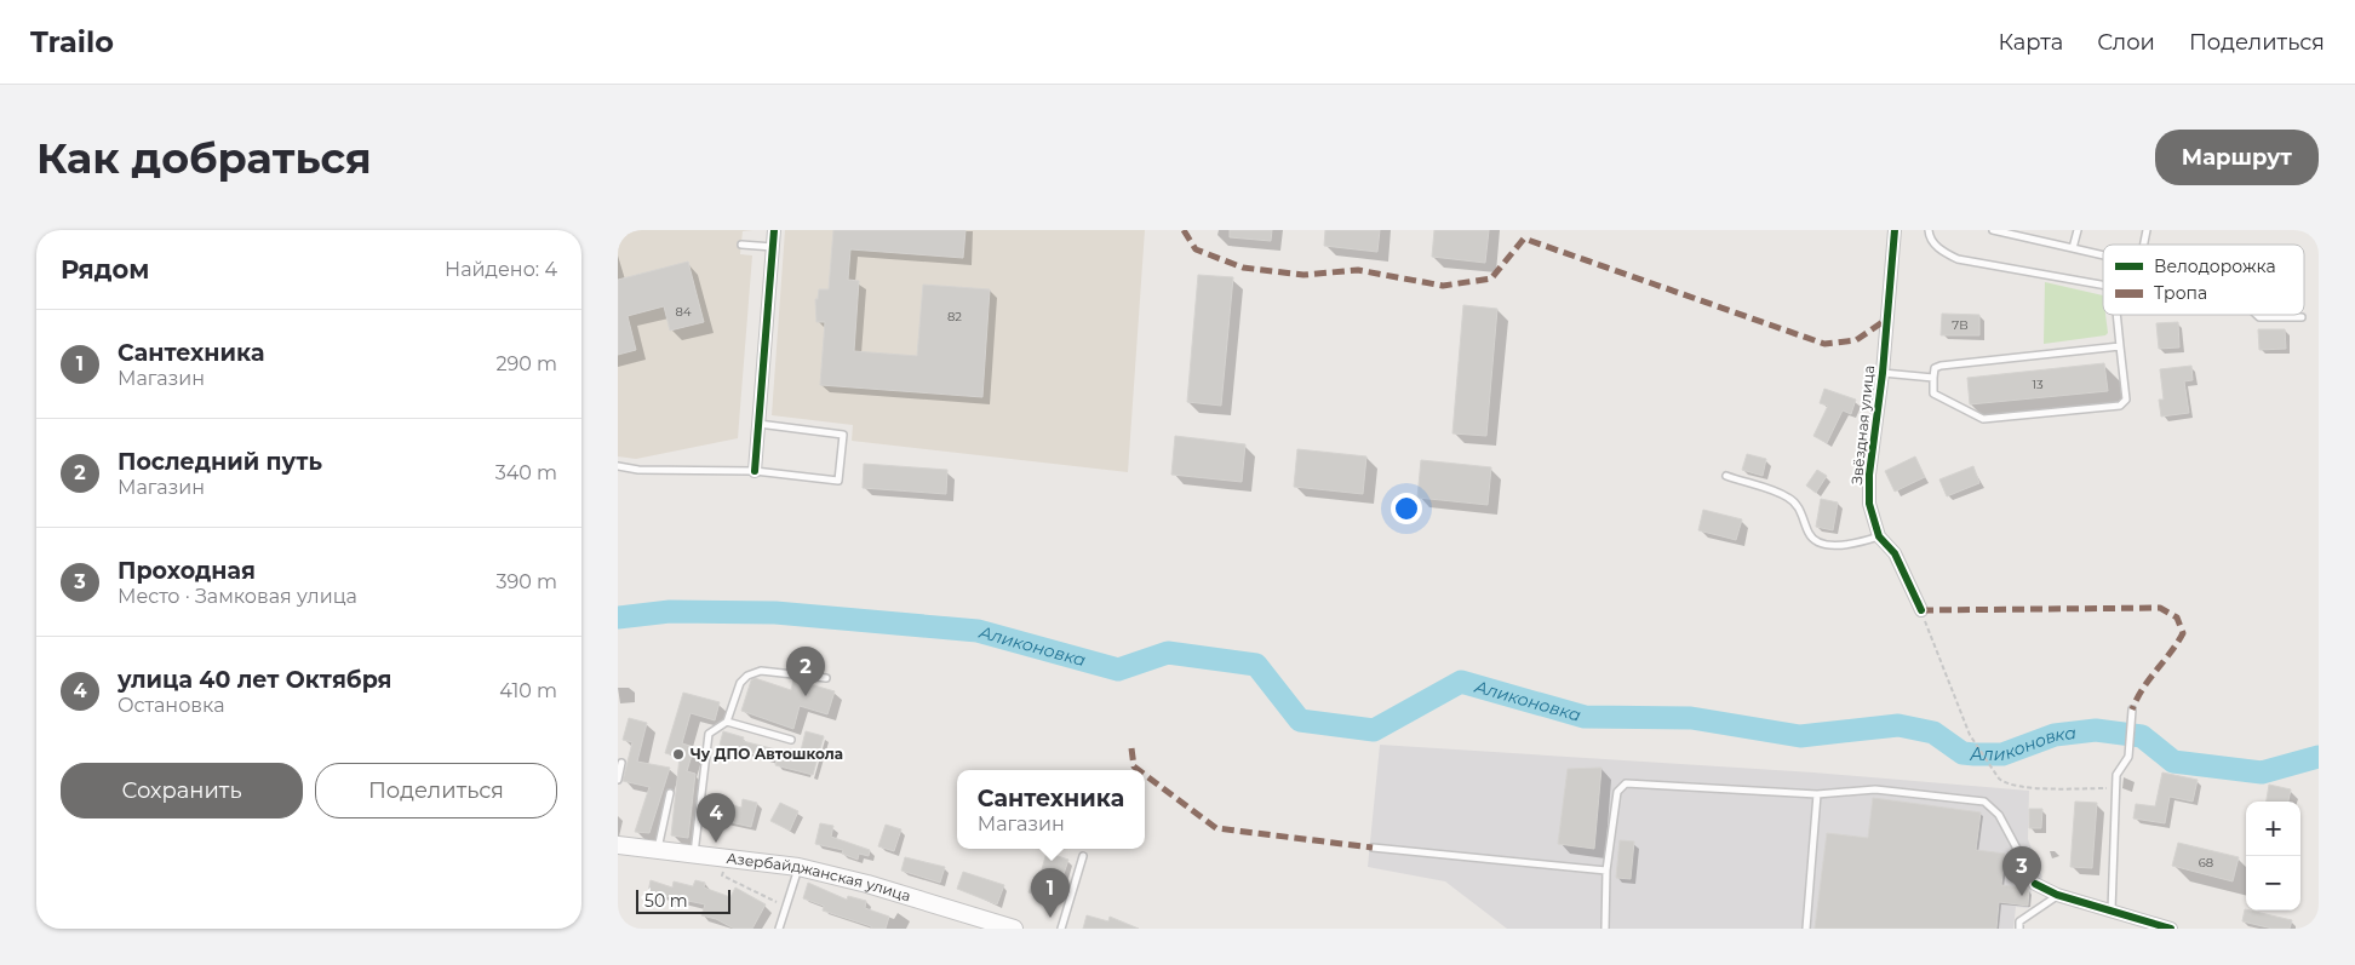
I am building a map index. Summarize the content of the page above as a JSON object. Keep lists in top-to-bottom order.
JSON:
{
  "streets": {
    "main road": ["Азербайджанская улица"],
    "street": ["Звёздная улица"]
  },
  "water": ["Аликоновка"],
  "places": ["Чу ДПО Автошкола"],
  "house_numbers": [
    "84",
    "82",
    "7В",
    "13",
    "68"
  ],
  "legend": ["Велодорожка", "Тропа"],
  "scale_bar": "50 m",
  "page": {
    "header": "Trailo",
    "nav": ["Карта", "Слои", "Поделиться"],
    "buttons": [
      "Маршрут",
      ["Сохранить", "Поделиться"]
    ],
    "title": "Как добраться",
    "heading": ["Рядом", "Найдено: 4"],
    "list": [
      {
        "mark": "1",
        "name": "Сантехника",
        "note": "Магазин",
        "value": "290 m"
      },
      {
        "mark": "2",
        "name": "Последний путь",
        "note": "Магазин",
        "value": "340 m"
      },
      {
        "mark": "3",
        "name": "Проходная",
        "note": "Место · Замковая улица",
        "value": "390 m"
      },
      {
        "mark": "4",
        "name": "улица 40 лет Октября",
        "note": "Остановка",
        "value": "410 m"
      }
    ],
    "pins": [
      "2",
      "4",
      "3",
      "1"
    ],
    "popup": ["Сантехника", "Магазин"],
    "map_buttons": ["+", "−"],
    "scale": "50 m"
  }
}
